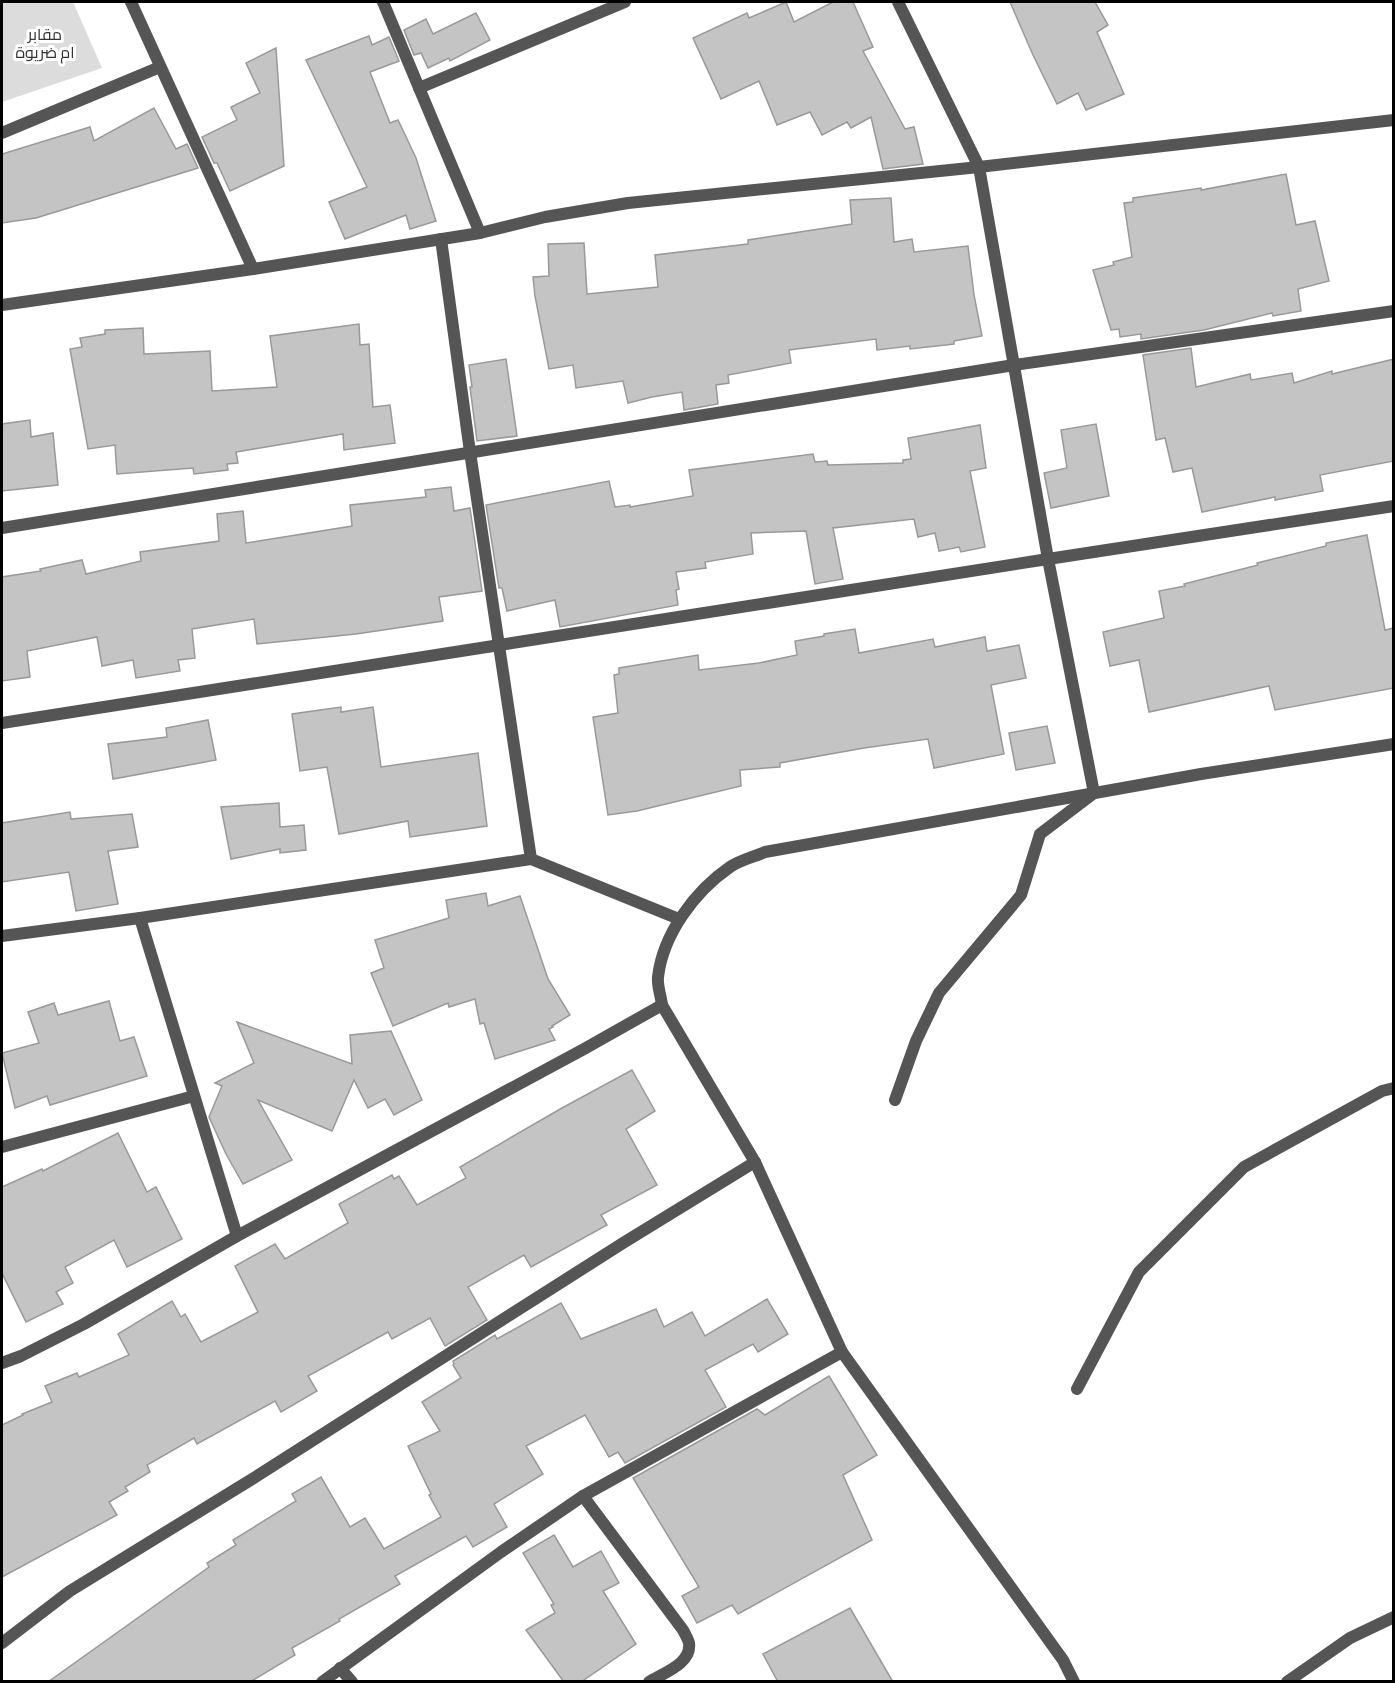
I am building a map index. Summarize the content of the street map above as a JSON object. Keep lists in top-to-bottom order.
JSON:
{
  "parks": ["مقابر ام ضريوة"]
}
